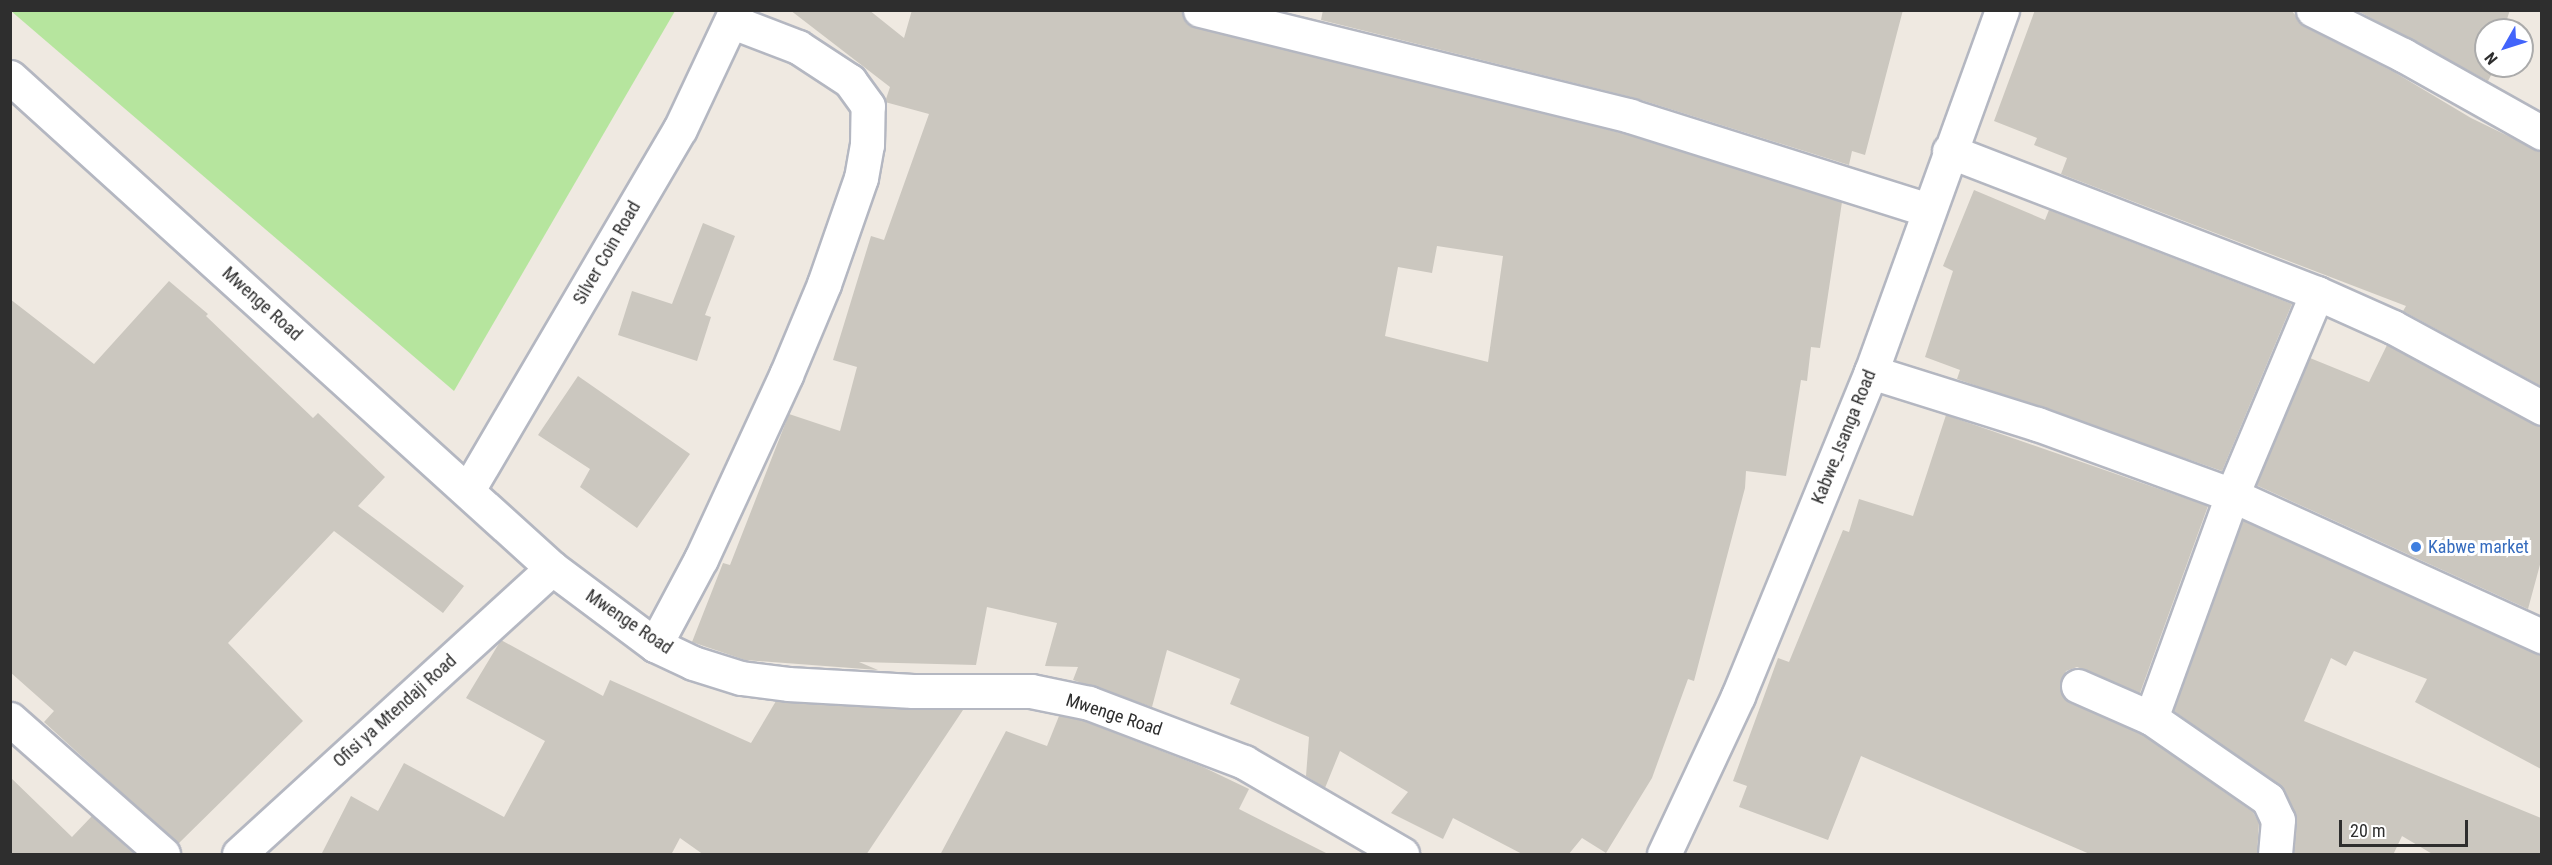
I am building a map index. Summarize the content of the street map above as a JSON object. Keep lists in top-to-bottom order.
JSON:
{
  "streets": {
    "street": [
      "Silver Coin Road",
      "Mwenge Road",
      "Kabwe_Isanga Road",
      "Ofisi ya Mtendaji Road"
    ]
  },
  "crossings": [
    ["Silver Coin Road", "Mwenge Road"],
    ["Mwenge Road", "Ofisi ya Mtendaji Road"]
  ],
  "places": ["Kabwe market"],
  "scale_bar": "20 m",
  "north": "bottom left"
}
